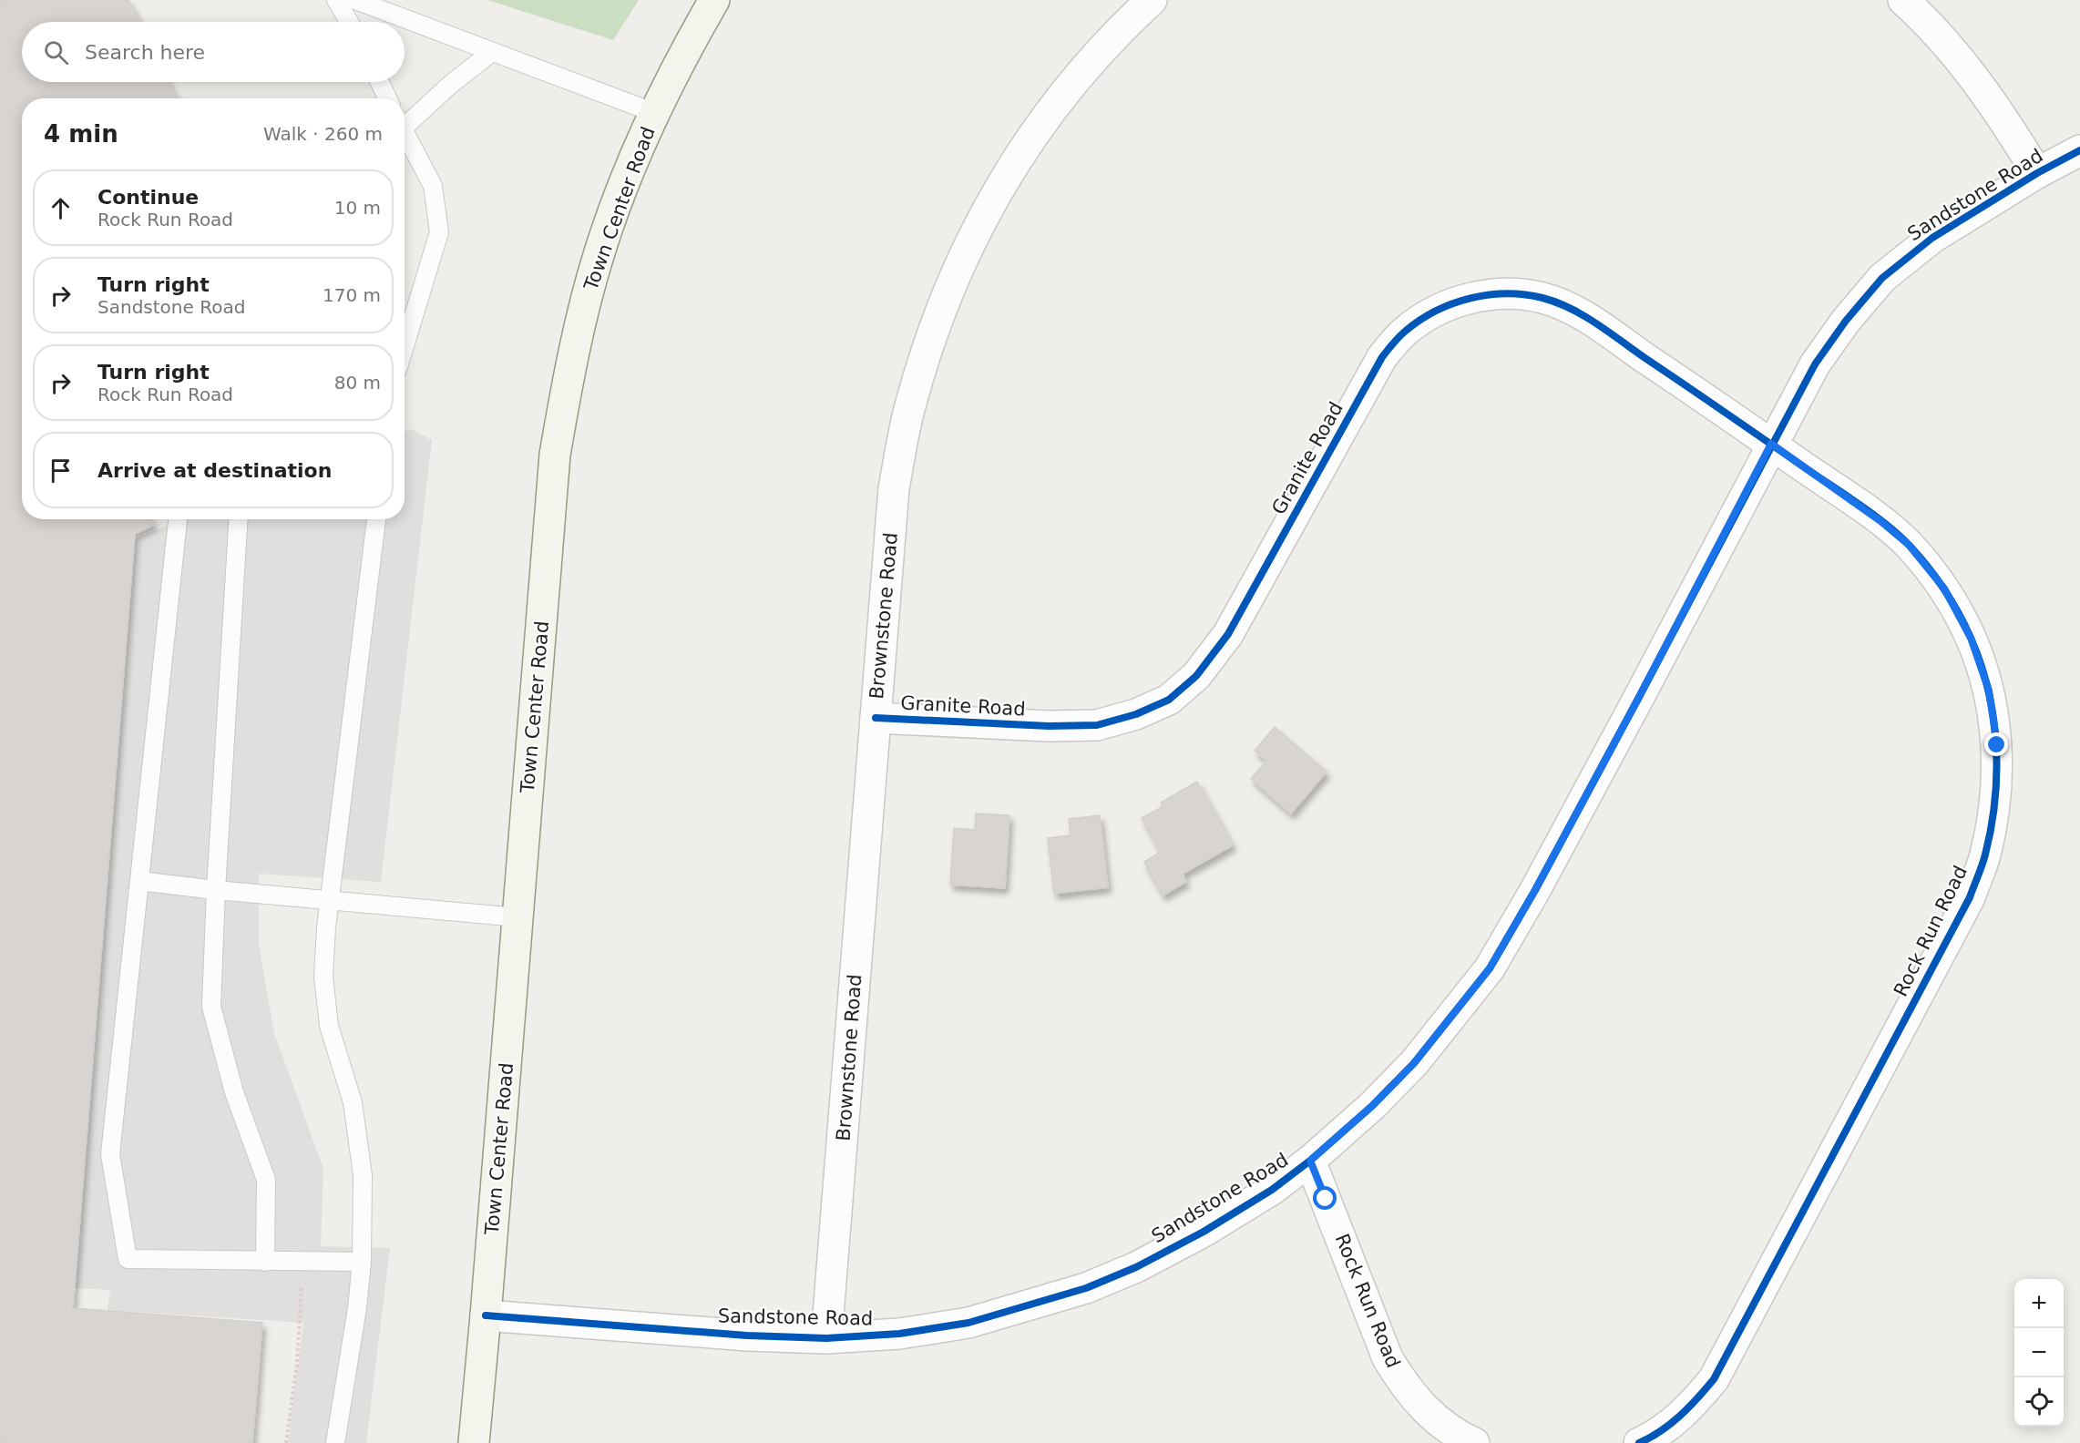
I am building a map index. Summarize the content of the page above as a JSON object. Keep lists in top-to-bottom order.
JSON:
{
  "streets": {
    "street": [
      "Sandstone Road",
      "Town Center Road",
      "Granite Road",
      "Brownstone Road",
      "Rock Run Road"
    ]
  },
  "crossings": [
    ["Sandstone Road", "Town Center Road"],
    ["Sandstone Road", "Granite Road"],
    ["Sandstone Road", "Brownstone Road"],
    ["Sandstone Road", "Rock Run Road"],
    ["Granite Road", "Brownstone Road"],
    ["Granite Road", "Rock Run Road"]
  ],
  "page": {
    "search": "Search here",
    "heading": ["4 min", "Walk · 260 m"],
    "list": [
      ["Continue", "Rock Run Road", "10 m"],
      ["Turn right", "Sandstone Road", "170 m"],
      ["Turn right", "Rock Run Road", "80 m"],
      "Arrive at destination"
    ],
    "map_buttons": ["+", "−"]
  }
}
